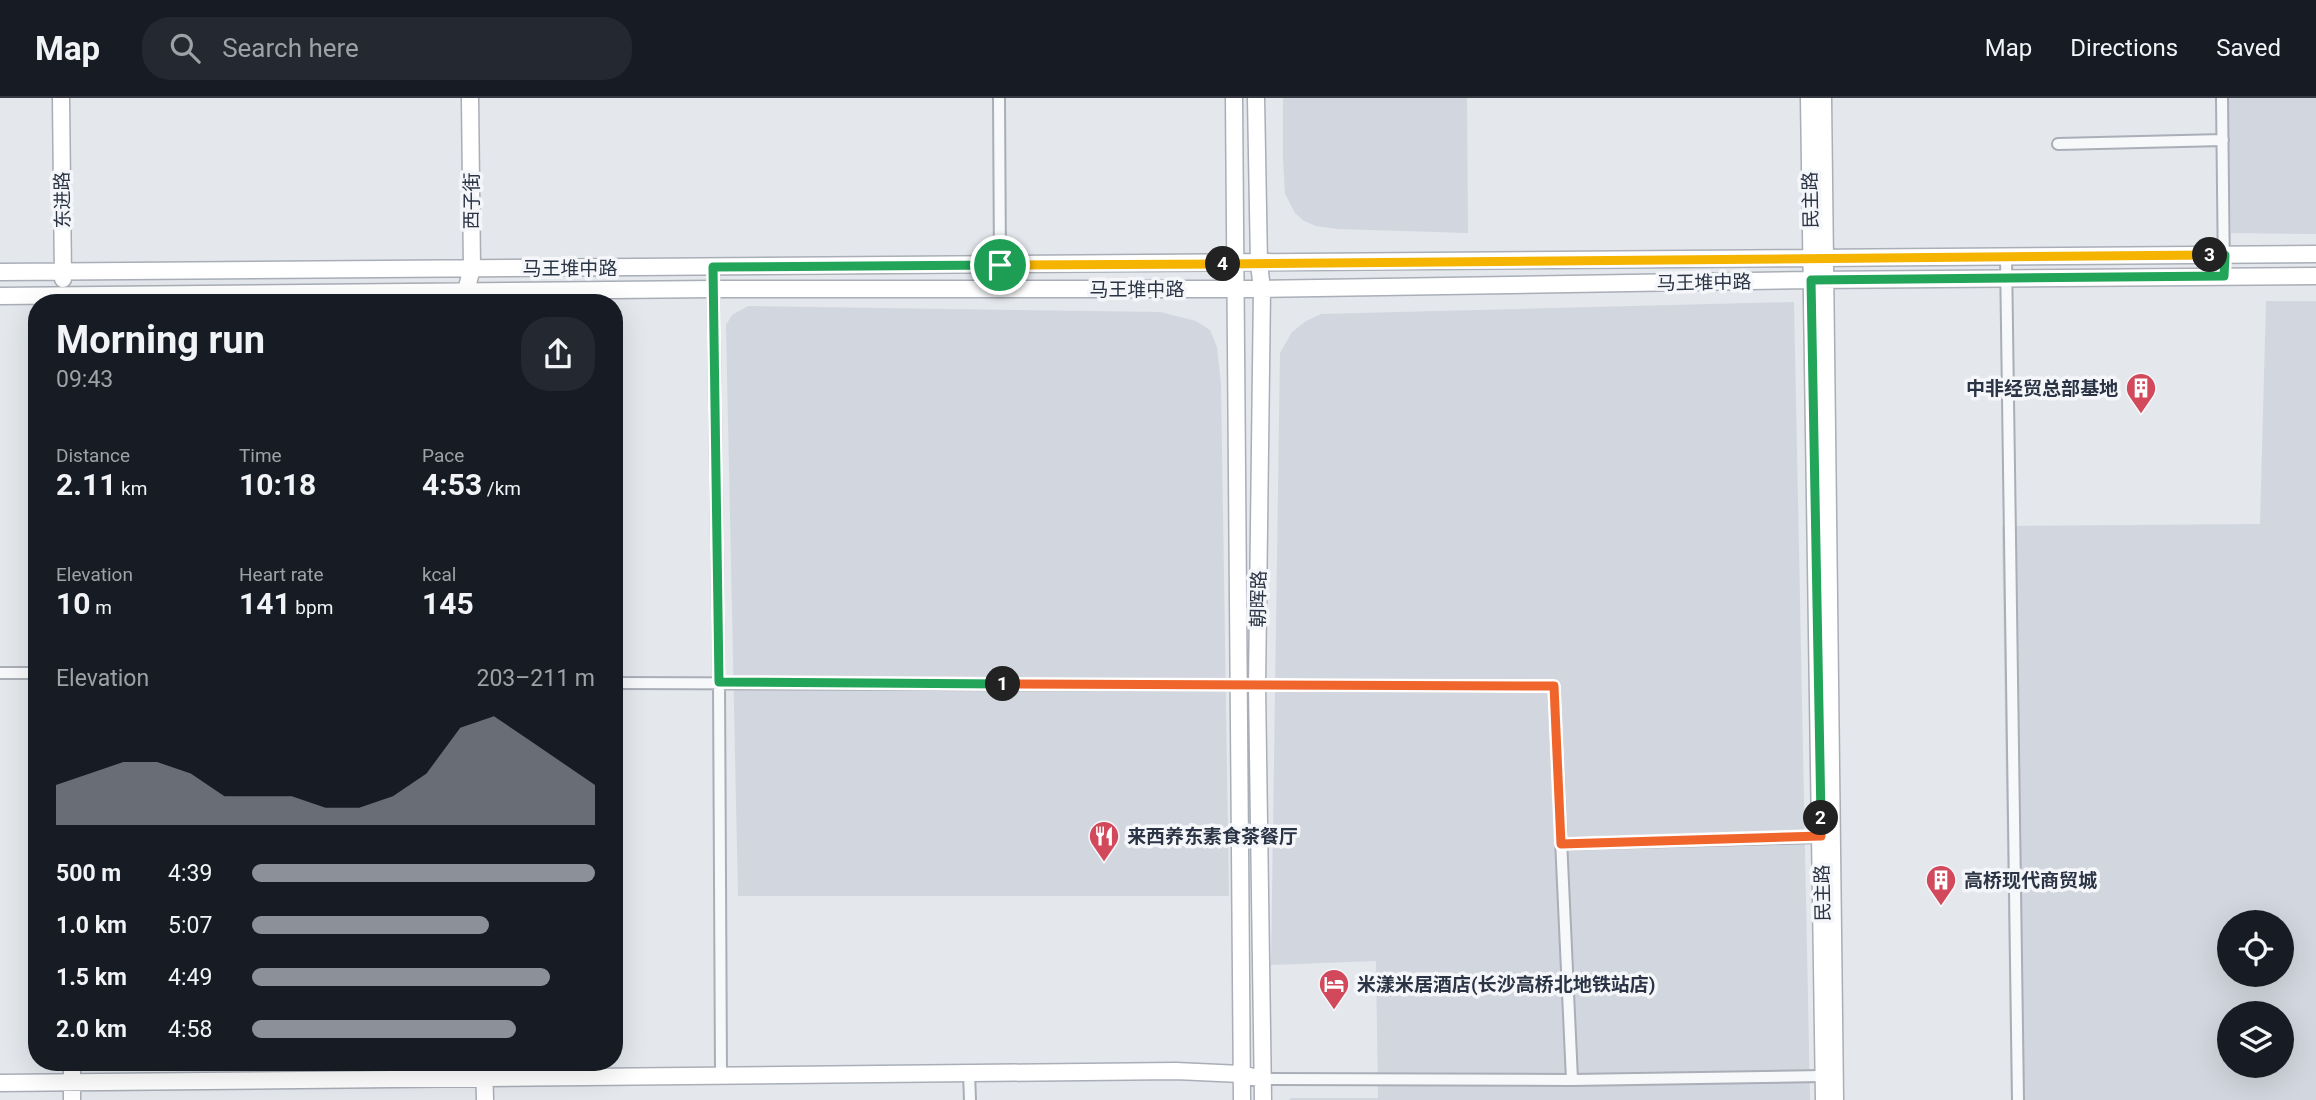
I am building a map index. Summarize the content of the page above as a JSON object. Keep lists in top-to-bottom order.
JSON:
{
  "streets": {
    "street": [
      "东进路",
      "民主路",
      "西子街",
      "马王堆中路",
      "朝晖路"
    ]
  },
  "crossings": [
    ["东进路", "马王堆中路"],
    ["民主路", "马王堆中路"],
    ["西子街", "马王堆中路"],
    ["马王堆中路", "朝晖路"]
  ],
  "places": {
    "building": ["中非经贸总部基地", "高桥现代商贸城"],
    "restaurant": ["来西养东素食茶餐厅"],
    "hotel": ["米漾米居酒店(长沙高桥北地铁站店)"]
  },
  "page": {
    "header": "Map",
    "search": "Search here",
    "nav": ["Map", "Directions", "Saved"],
    "pins": [
      "3",
      "4",
      "1",
      "2"
    ],
    "heading": ["Morning run", "09:43"],
    "stats": [
      ["Distance", "2.11 km"],
      ["Time", "10:18"],
      ["Pace", "4:53 /km"],
      ["Elevation", "10 m"],
      ["Heart rate", "141 bpm"],
      ["kcal", "145"]
    ],
    "chart": ["Elevation", "203–211 m"],
    "list": [
      {
        "name": "500 m",
        "note": "4:39"
      },
      {
        "name": "1.0 km",
        "note": "5:07"
      },
      {
        "name": "1.5 km",
        "note": "4:49"
      },
      {
        "name": "2.0 km",
        "note": "4:58"
      }
    ]
  }
}
